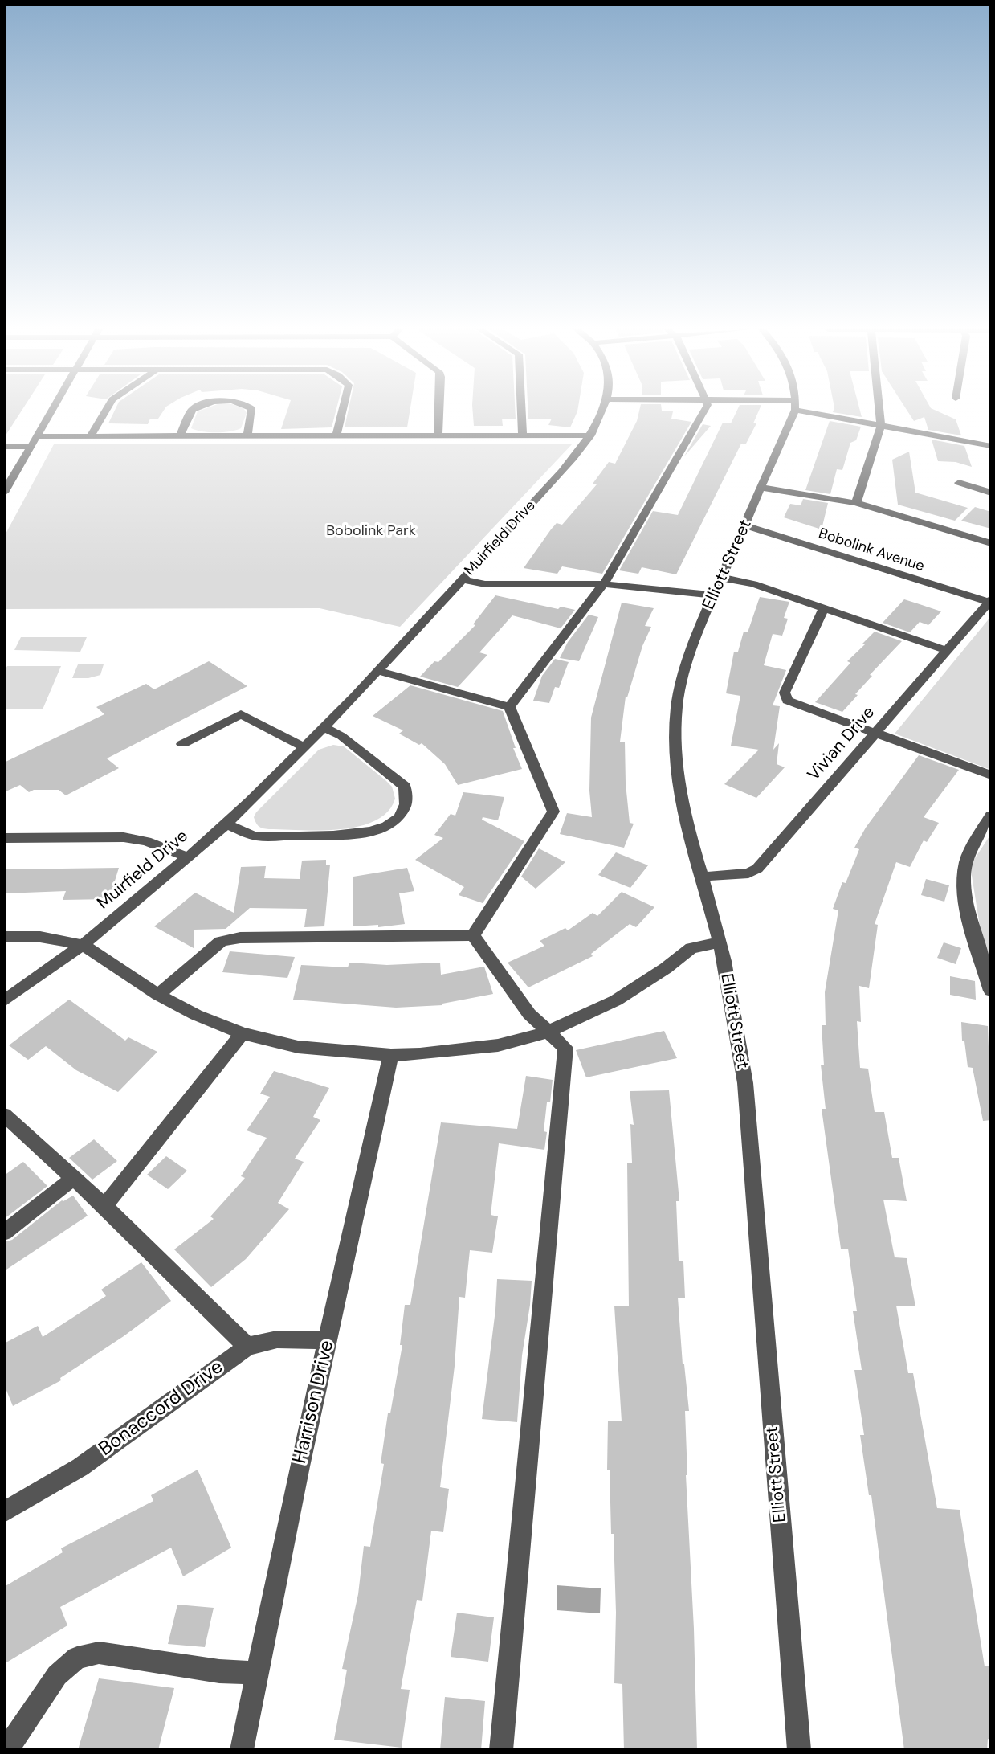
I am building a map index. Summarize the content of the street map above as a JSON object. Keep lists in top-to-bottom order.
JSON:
{
  "streets": {
    "street": [
      "Muirfield Drive",
      "Bobolink Avenue",
      "Elliott Street",
      "Vivian Drive",
      "Harrison Drive",
      "Bonaccord Drive"
    ]
  },
  "crossings": [
    ["Bobolink Avenue", "Elliott Street"],
    ["Bobolink Avenue", "Vivian Drive"],
    ["Elliott Street", "Vivian Drive"],
    ["Harrison Drive", "Bonaccord Drive"]
  ],
  "parks": ["Bobolink Park"]
}
